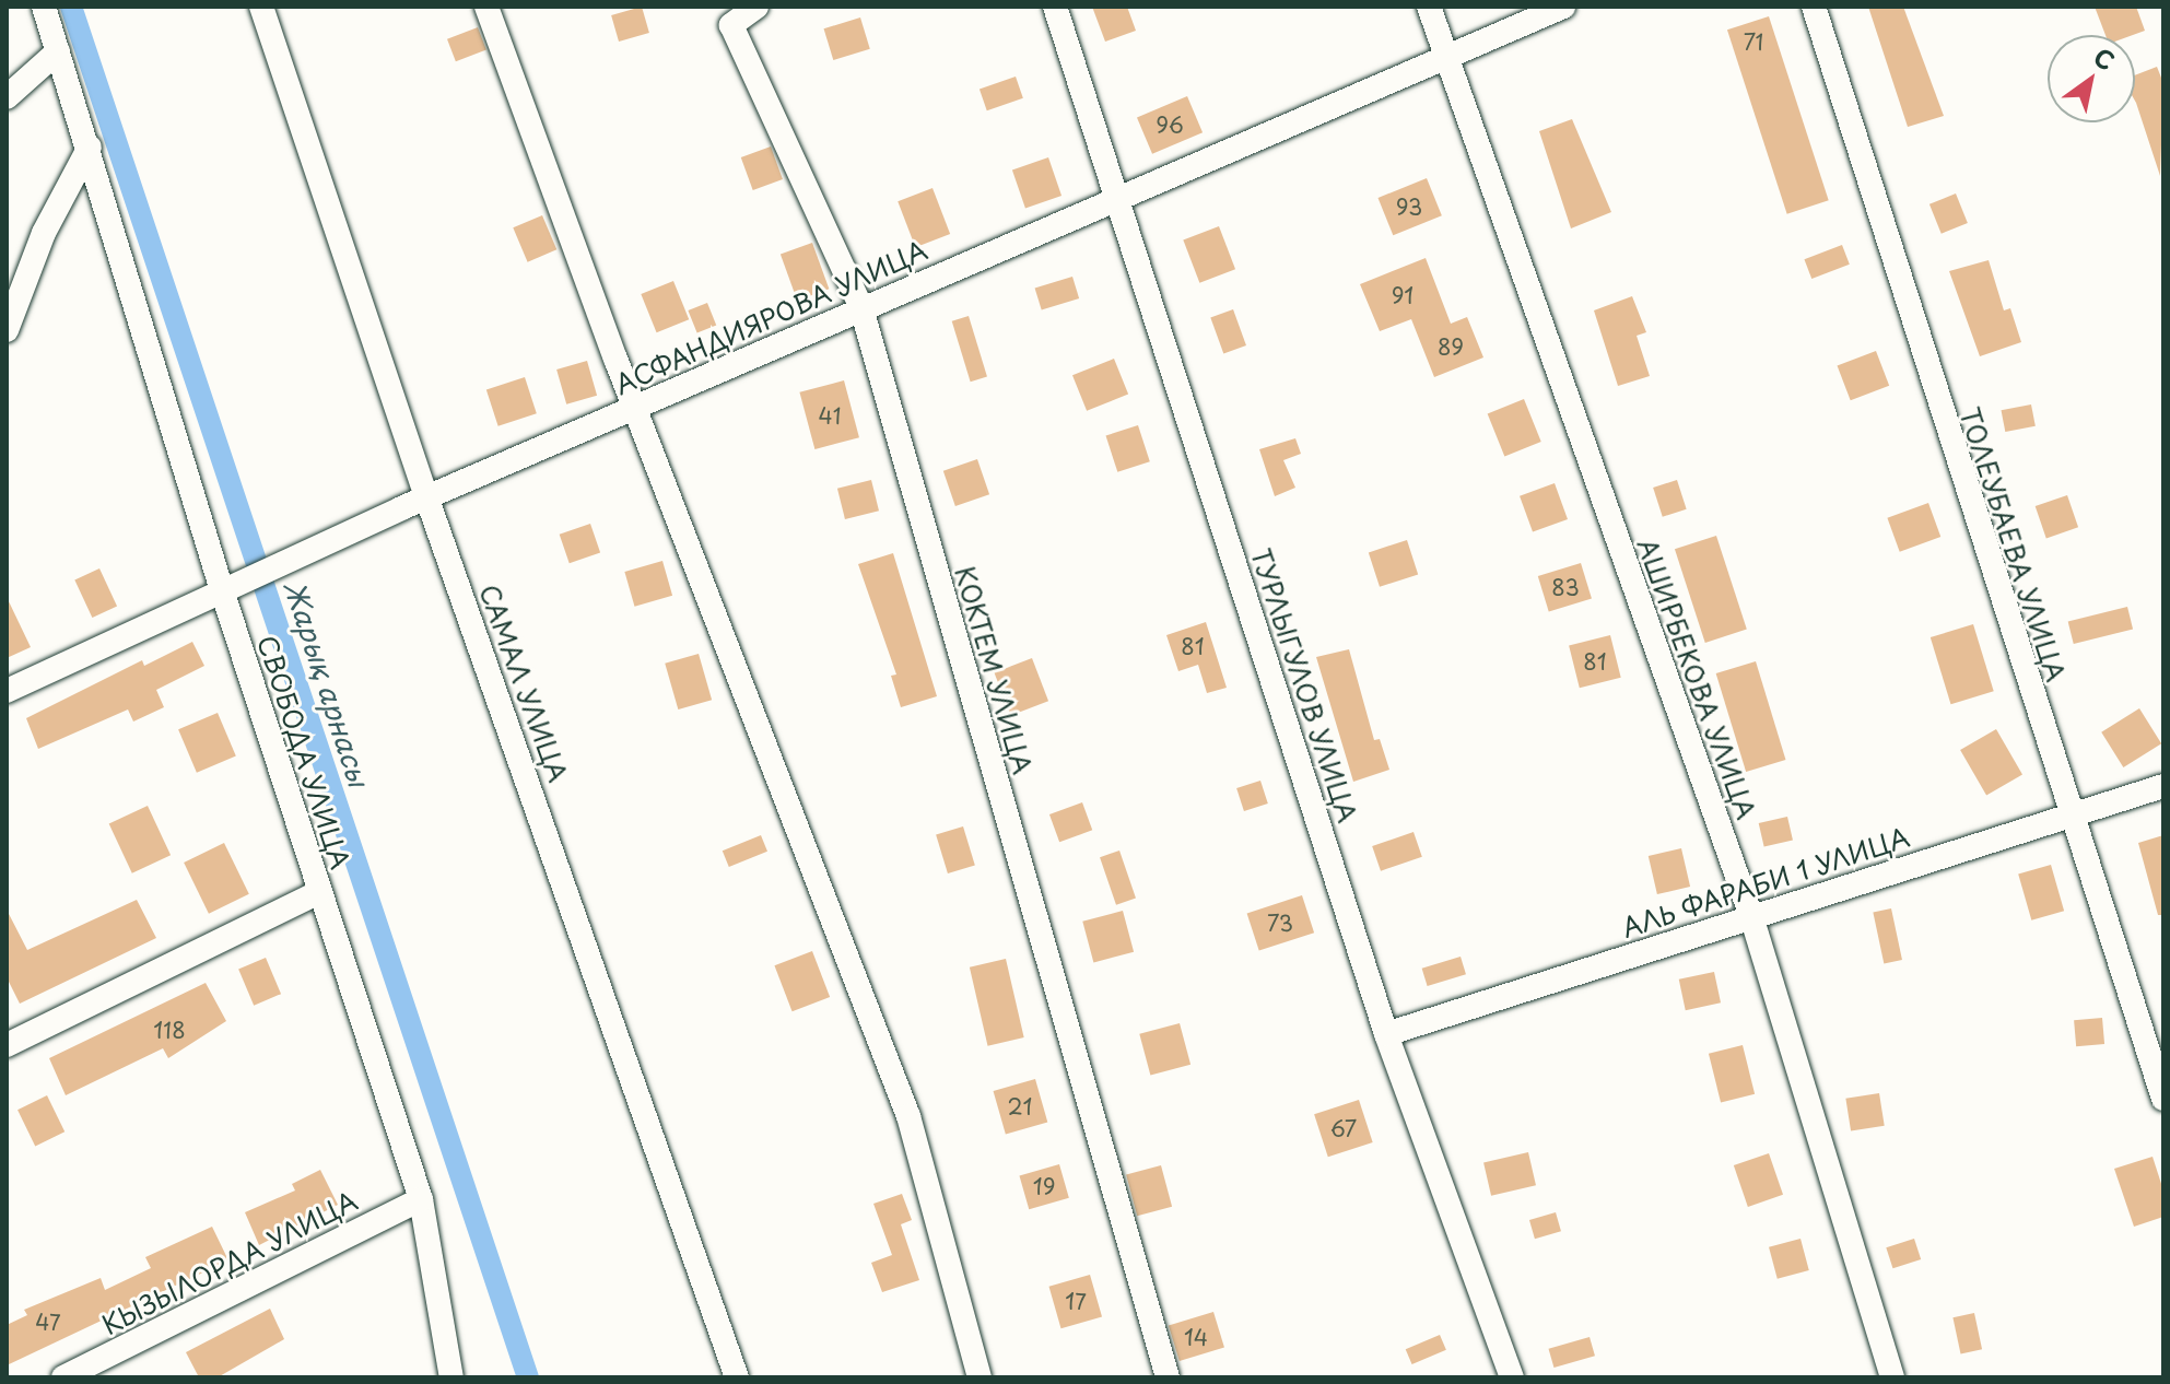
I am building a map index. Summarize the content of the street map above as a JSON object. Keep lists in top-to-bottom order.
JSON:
{
  "streets": {
    "street": [
      "АСФАНДИЯРОВА УЛИЦА",
      "ТОЛЕУБАЕВА УЛИЦА",
      "КОКТЕМ УЛИЦА",
      "АШИРБЕКОВА УЛИЦА",
      "САМАЛ УЛИЦА",
      "ТУРЛЫГУЛОВ УЛИЦА",
      "СВОБОДА УЛИЦА",
      "АЛЬ ФАРАБИ 1 УЛИЦА",
      "КЫЗЫЛОРДА УЛИЦА"
    ]
  },
  "crossings": [
    ["АСФАНДИЯРОВА УЛИЦА", "КОКТЕМ УЛИЦА"],
    ["АСФАНДИЯРОВА УЛИЦА", "АШИРБЕКОВА УЛИЦА"],
    ["АСФАНДИЯРОВА УЛИЦА", "САМАЛ УЛИЦА"],
    ["АСФАНДИЯРОВА УЛИЦА", "ТУРЛЫГУЛОВ УЛИЦА"],
    ["АСФАНДИЯРОВА УЛИЦА", "СВОБОДА УЛИЦА"],
    ["ТОЛЕУБАЕВА УЛИЦА", "АЛЬ ФАРАБИ 1 УЛИЦА"],
    ["АШИРБЕКОВА УЛИЦА", "АЛЬ ФАРАБИ 1 УЛИЦА"],
    ["ТУРЛЫГУЛОВ УЛИЦА", "АЛЬ ФАРАБИ 1 УЛИЦА"],
    ["СВОБОДА УЛИЦА", "КЫЗЫЛОРДА УЛИЦА"]
  ],
  "water": ["Жарық арнасы"],
  "house_numbers": [
    "71",
    "96",
    "93",
    "91",
    "89",
    "41",
    "83",
    "81",
    "81",
    "73",
    "118",
    "21",
    "67",
    "19",
    "17",
    "47",
    "14"
  ],
  "north": "top right"
}
